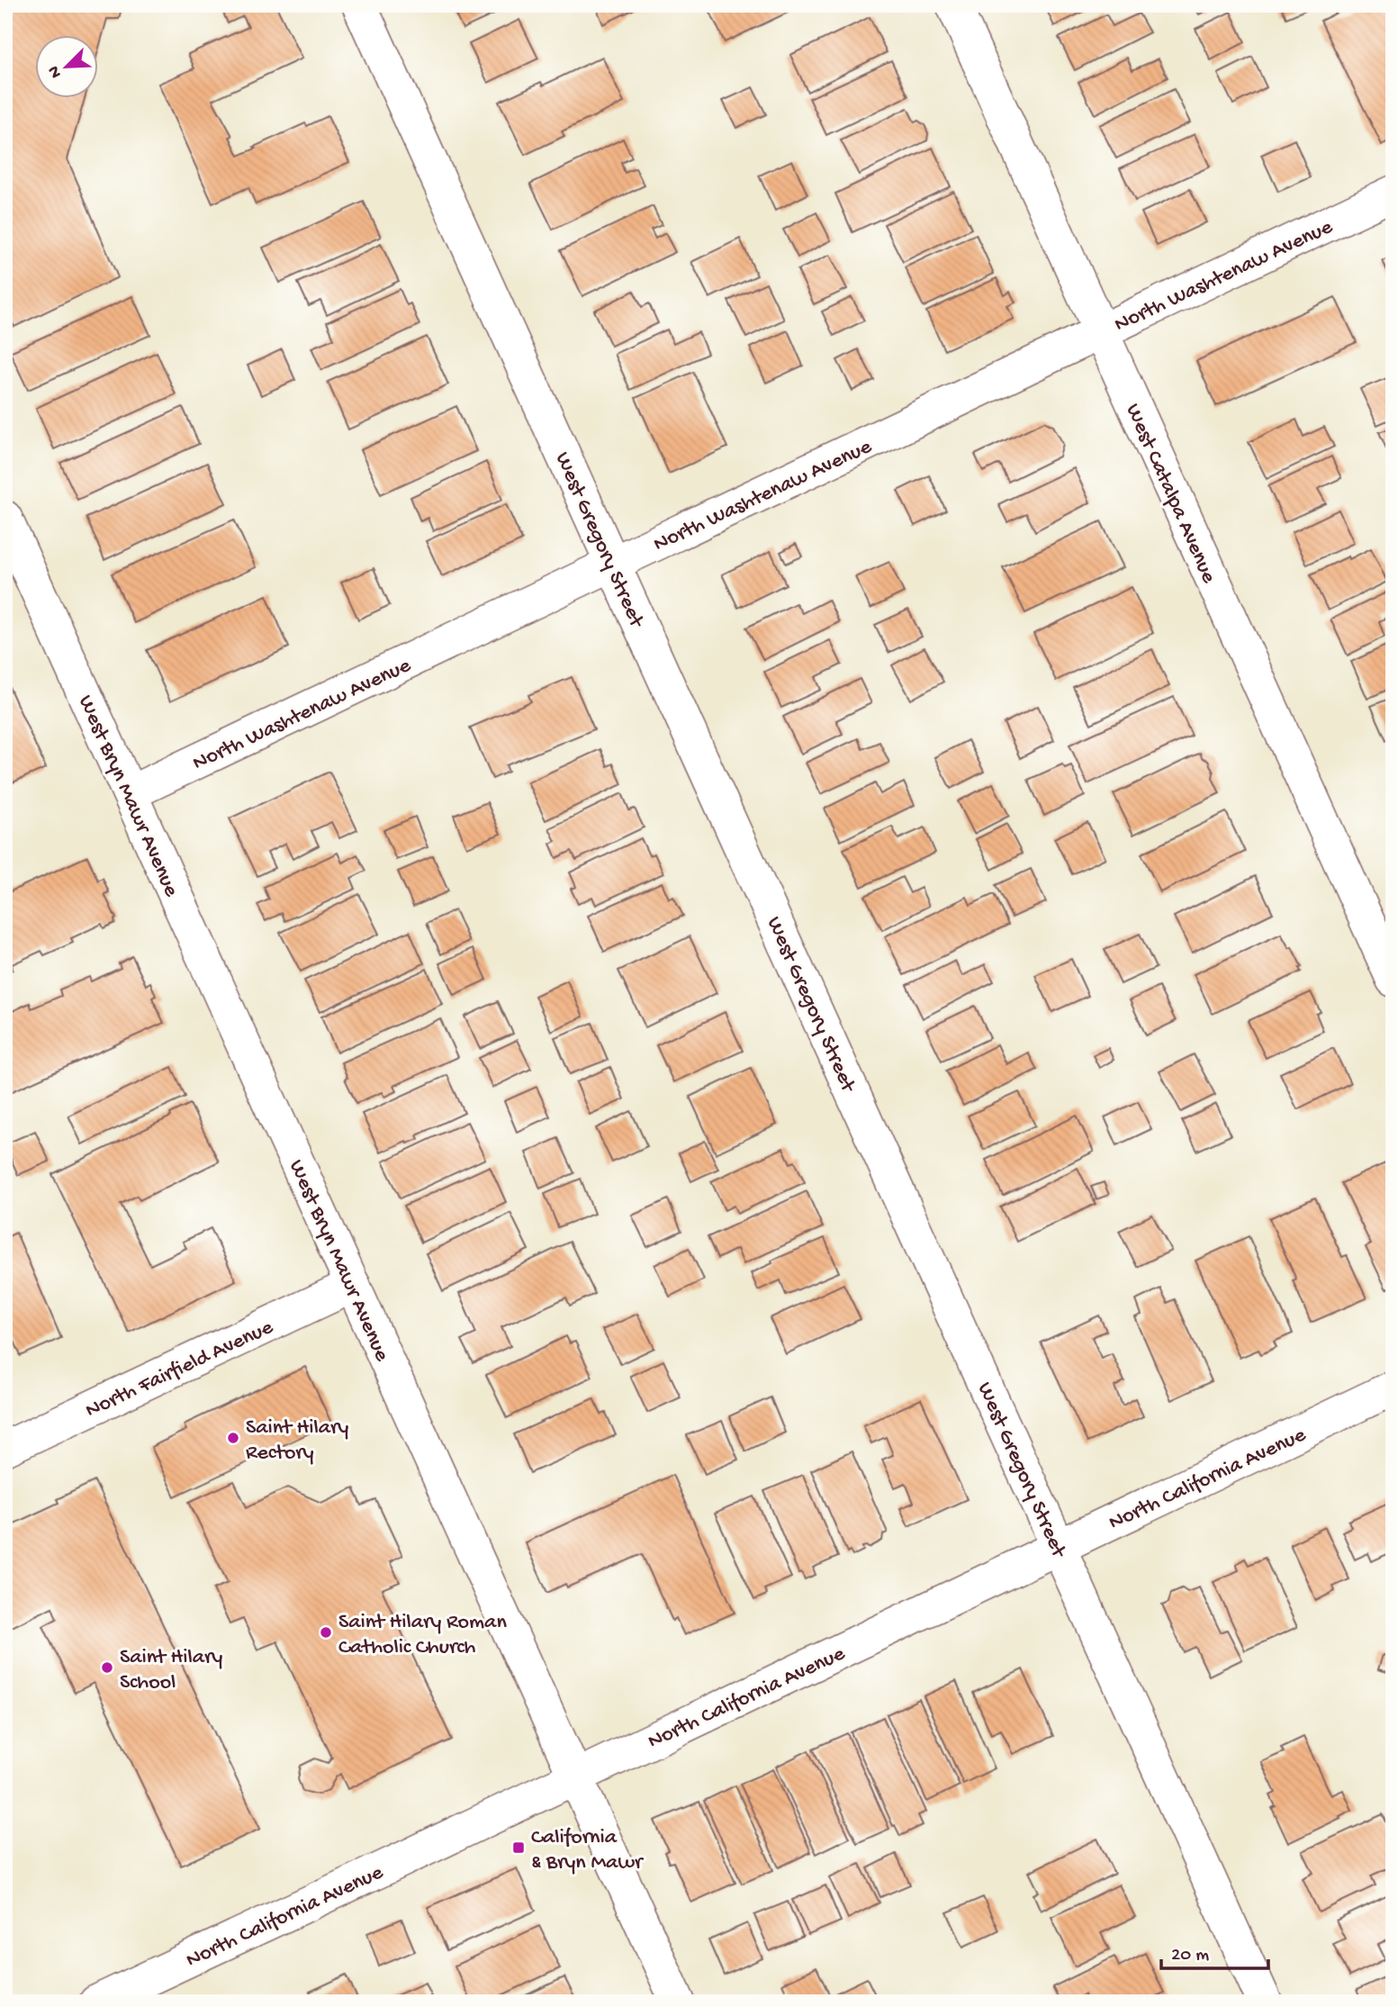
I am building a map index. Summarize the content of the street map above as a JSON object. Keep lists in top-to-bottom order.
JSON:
{
  "streets": {
    "street": [
      "North Washtenaw Avenue",
      "West Catalpa Avenue",
      "West Gregory Street",
      "West Bryn Mawr Avenue",
      "North Fairfield Avenue",
      "North California Avenue"
    ]
  },
  "crossings": [
    ["North Washtenaw Avenue", "West Catalpa Avenue"],
    ["North Washtenaw Avenue", "West Gregory Street"],
    ["North Washtenaw Avenue", "West Bryn Mawr Avenue"],
    ["West Gregory Street", "North California Avenue"],
    ["West Bryn Mawr Avenue", "North Fairfield Avenue"],
    ["West Bryn Mawr Avenue", "North California Avenue"]
  ],
  "places": {
    "other": ["Saint Hilary Rectory", "Saint Hilary Roman Catholic Church", "Saint Hilary School"],
    "transit": ["California & Bryn Mawr"]
  },
  "scale_bar": "20 m",
  "north": "bottom left"
}
